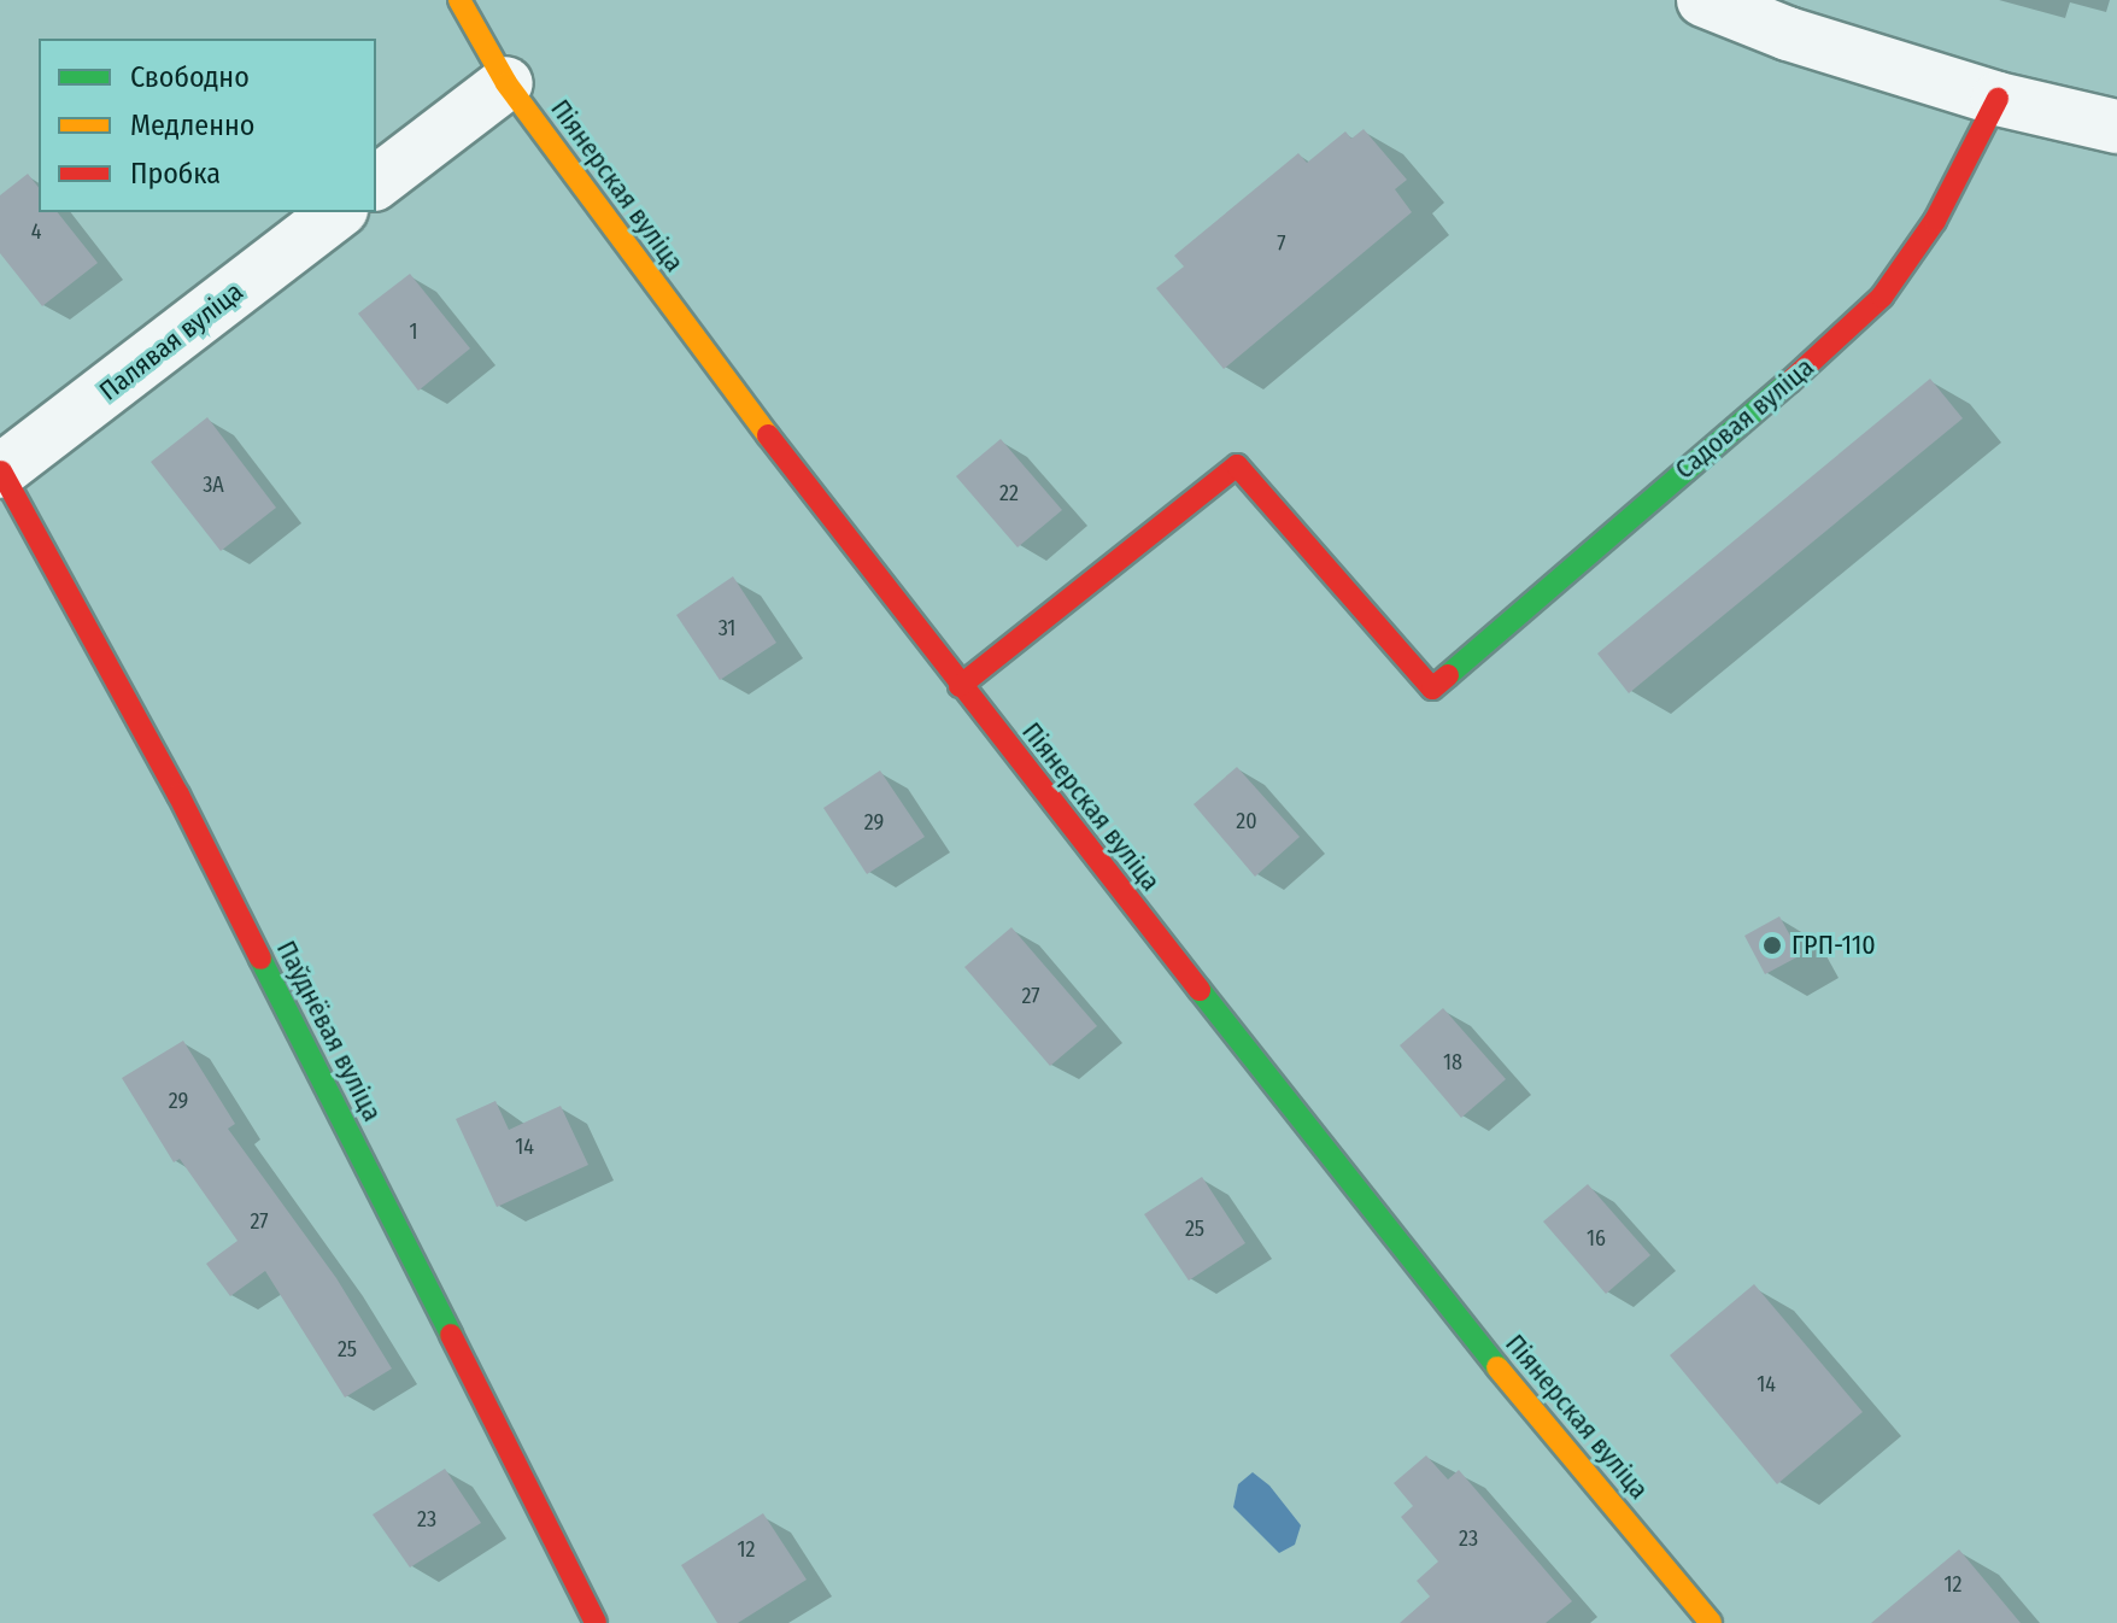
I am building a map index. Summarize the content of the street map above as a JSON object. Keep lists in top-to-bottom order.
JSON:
{
  "streets": {
    "street": [
      "Піянерская вуліца",
      "Палявая вуліца",
      "Садовая вуліца",
      "Паўднёвая вуліца"
    ]
  },
  "crossings": [
    ["Піянерская вуліца", "Садовая вуліца"],
    ["Палявая вуліца", "Паўднёвая вуліца"]
  ],
  "places": ["ГРП-110"],
  "house_numbers": [
    "4",
    "7",
    "1",
    "3А",
    "22",
    "31",
    "20",
    "29",
    "27",
    "18",
    "29",
    "14",
    "27",
    "25",
    "16",
    "25",
    "14",
    "23",
    "23",
    "12",
    "12"
  ],
  "legend": ["Свободно", "Медленно", "Пробка"]
}
